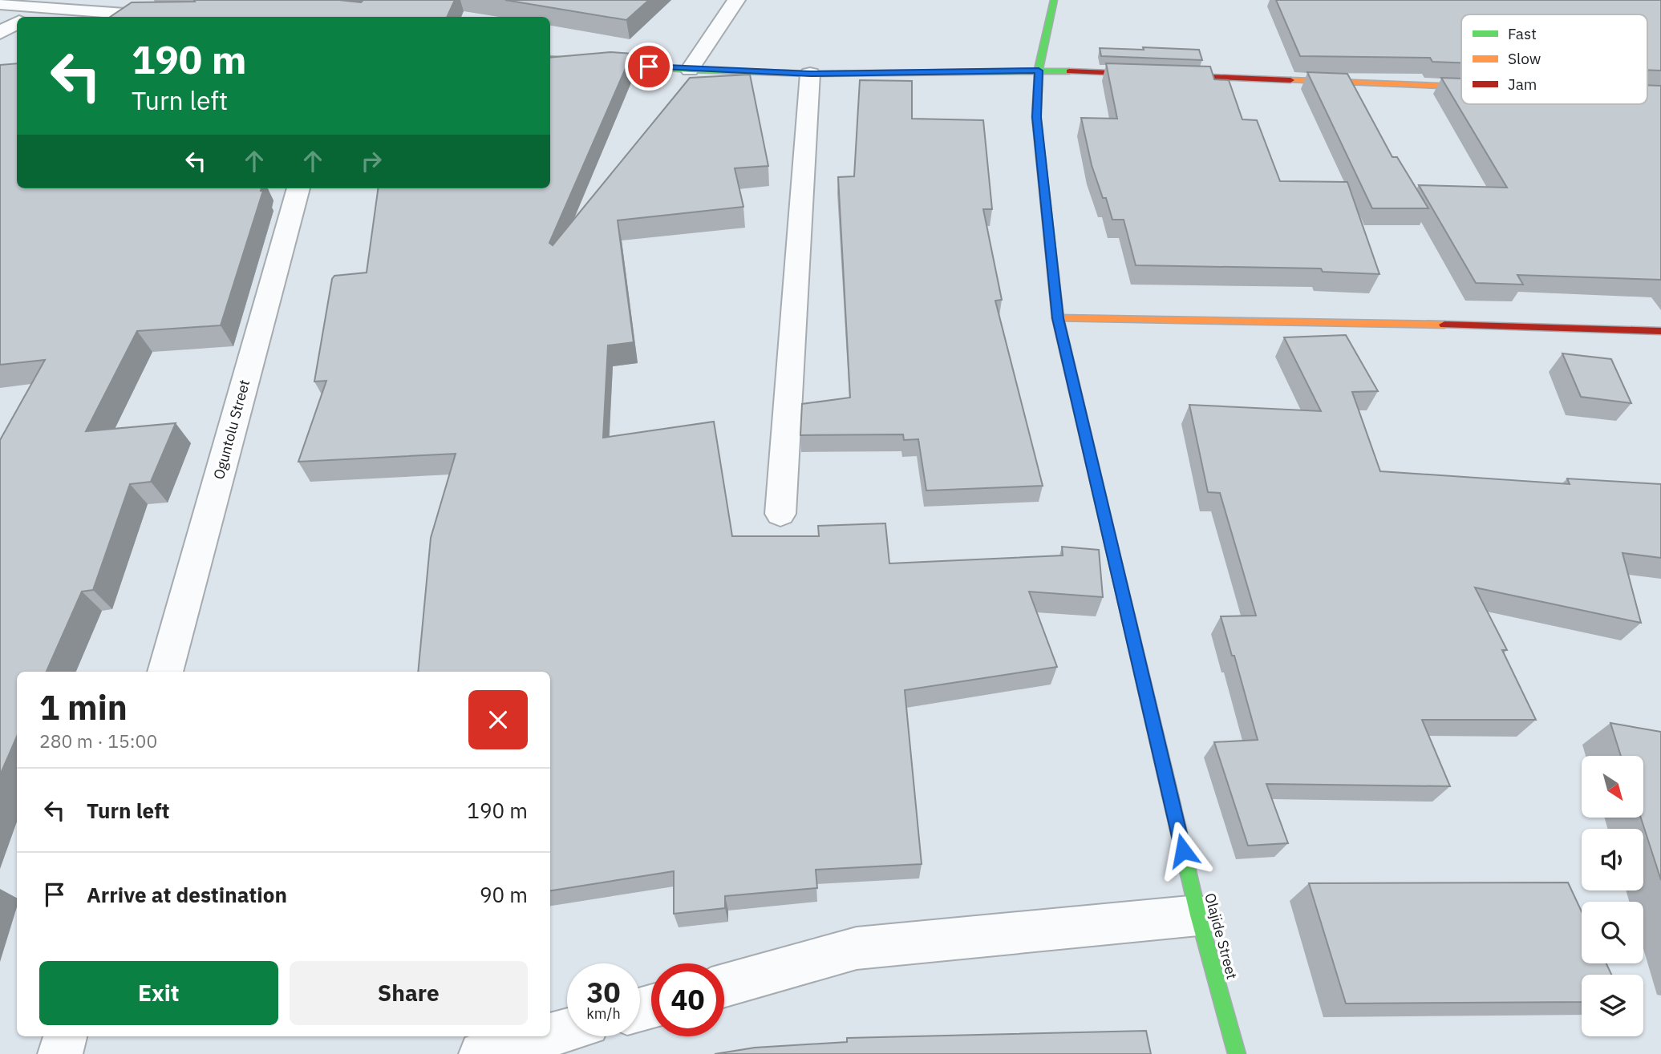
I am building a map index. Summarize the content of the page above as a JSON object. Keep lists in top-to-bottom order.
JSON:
{
  "streets": {
    "street": ["Oguntolu Street", "Olajide Street"]
  },
  "legend": ["Fast", "Slow", "Jam"],
  "north": "bottom right",
  "page": {
    "turn": ["190 m", "Turn left"],
    "heading": ["1 min", "280 m · 15:00"],
    "list": [
      {
        "name": "Turn left",
        "value": "190 m"
      },
      {
        "name": "Arrive at destination",
        "value": "90 m"
      }
    ],
    "buttons": ["Exit", "Share"],
    "speed": "30 km/h",
    "limit": "40"
  }
}
